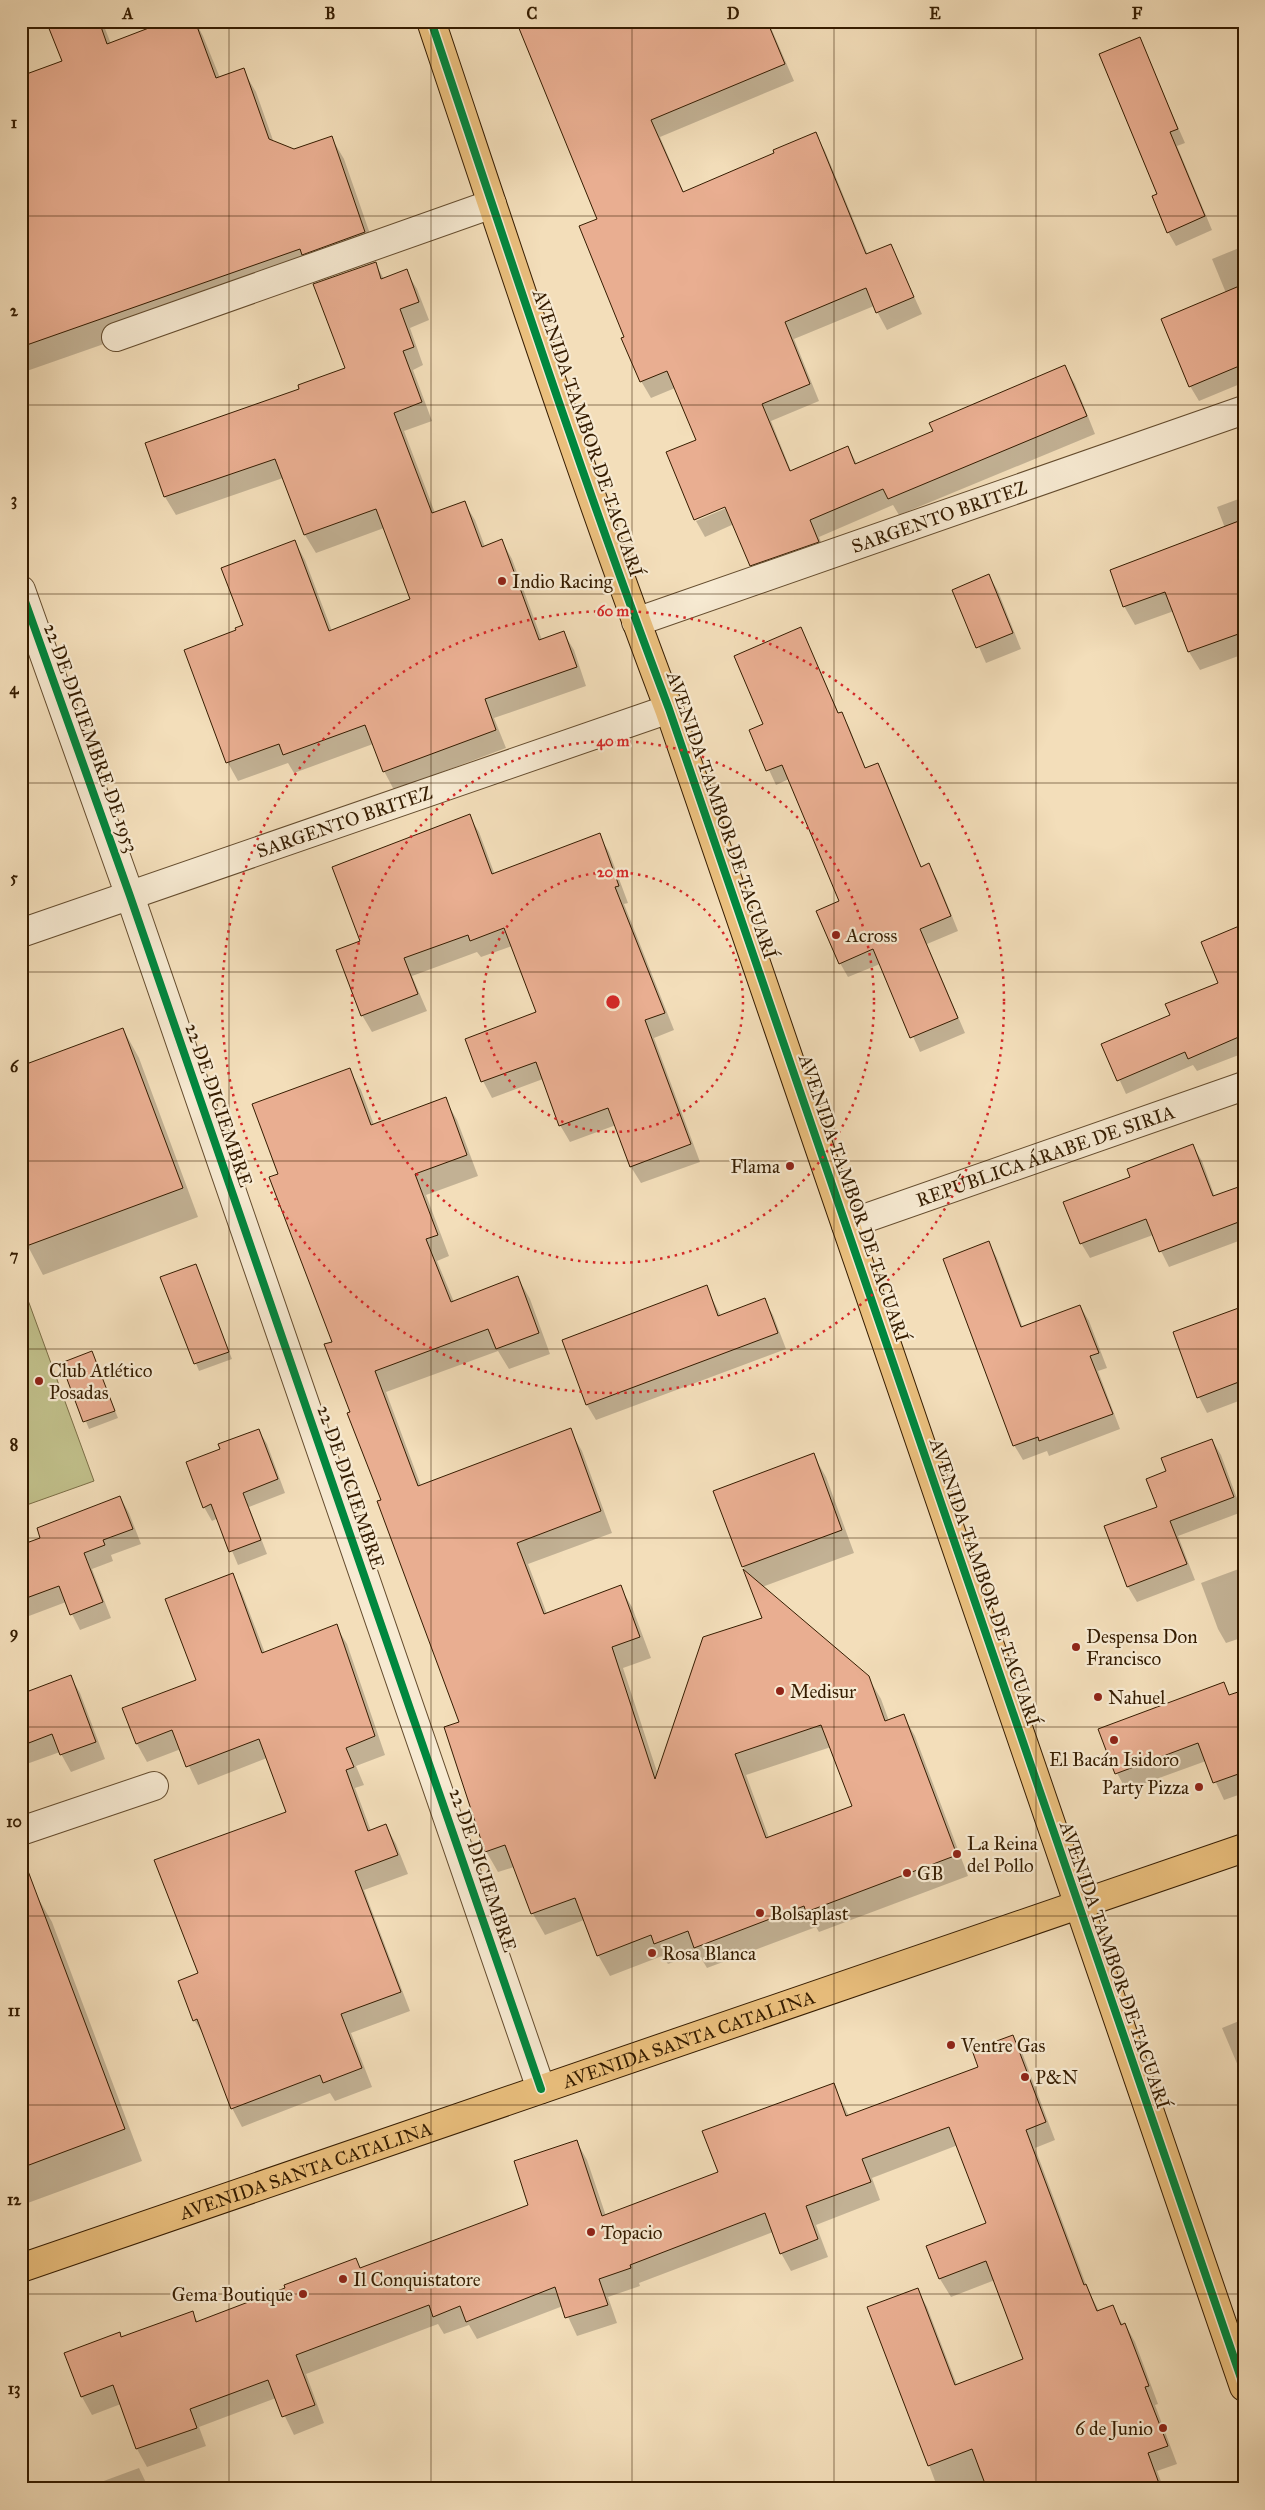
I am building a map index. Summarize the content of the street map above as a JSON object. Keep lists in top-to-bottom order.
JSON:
{
  "streets": {
    "main road": ["AVENIDA TAMBOR DE TACUARÍ", "AVENIDA SANTA CATALINA"],
    "street": [
      "SARGENTO BRITEZ",
      "22 DE DICIEMBRE DE 1953",
      "22 DE DICIEMBRE",
      "REPÚBLICA ÁRABE DE SIRIA"
    ]
  },
  "crossings": [
    ["AVENIDA TAMBOR DE TACUARÍ", "SARGENTO BRITEZ"],
    ["AVENIDA TAMBOR DE TACUARÍ", "REPÚBLICA ÁRABE DE SIRIA"],
    ["AVENIDA TAMBOR DE TACUARÍ", "AVENIDA SANTA CATALINA"],
    ["SARGENTO BRITEZ", "22 DE DICIEMBRE DE 1953"],
    ["SARGENTO BRITEZ", "22 DE DICIEMBRE"],
    ["22 DE DICIEMBRE DE 1953", "22 DE DICIEMBRE"],
    ["22 DE DICIEMBRE", "AVENIDA SANTA CATALINA"]
  ],
  "places": [
    "Indio Racing",
    "Across",
    "Flama",
    "Club Atlético Posadas",
    "Despensa Don Francisco",
    "Medisur",
    "Nahuel",
    "El Bacán Isidoro",
    "Party Pizza",
    "La Reina del Pollo",
    "GB",
    "Bolsaplast",
    "Rosa Blanca",
    "Ventre Gas",
    "P&N",
    "Topacio",
    "Il Conquistatore",
    "Gema Boutique",
    "6 de Junio"
  ],
  "grid": {
    "columns": [
      "A",
      "B",
      "C",
      "D",
      "E",
      "F"
    ],
    "rows": [
      "1",
      "2",
      "3",
      "4",
      "5",
      "6",
      "7",
      "8",
      "9",
      "10",
      "11",
      "12",
      "13"
    ]
  },
  "rings": ["60 m", "40 m", "20 m"]
}
